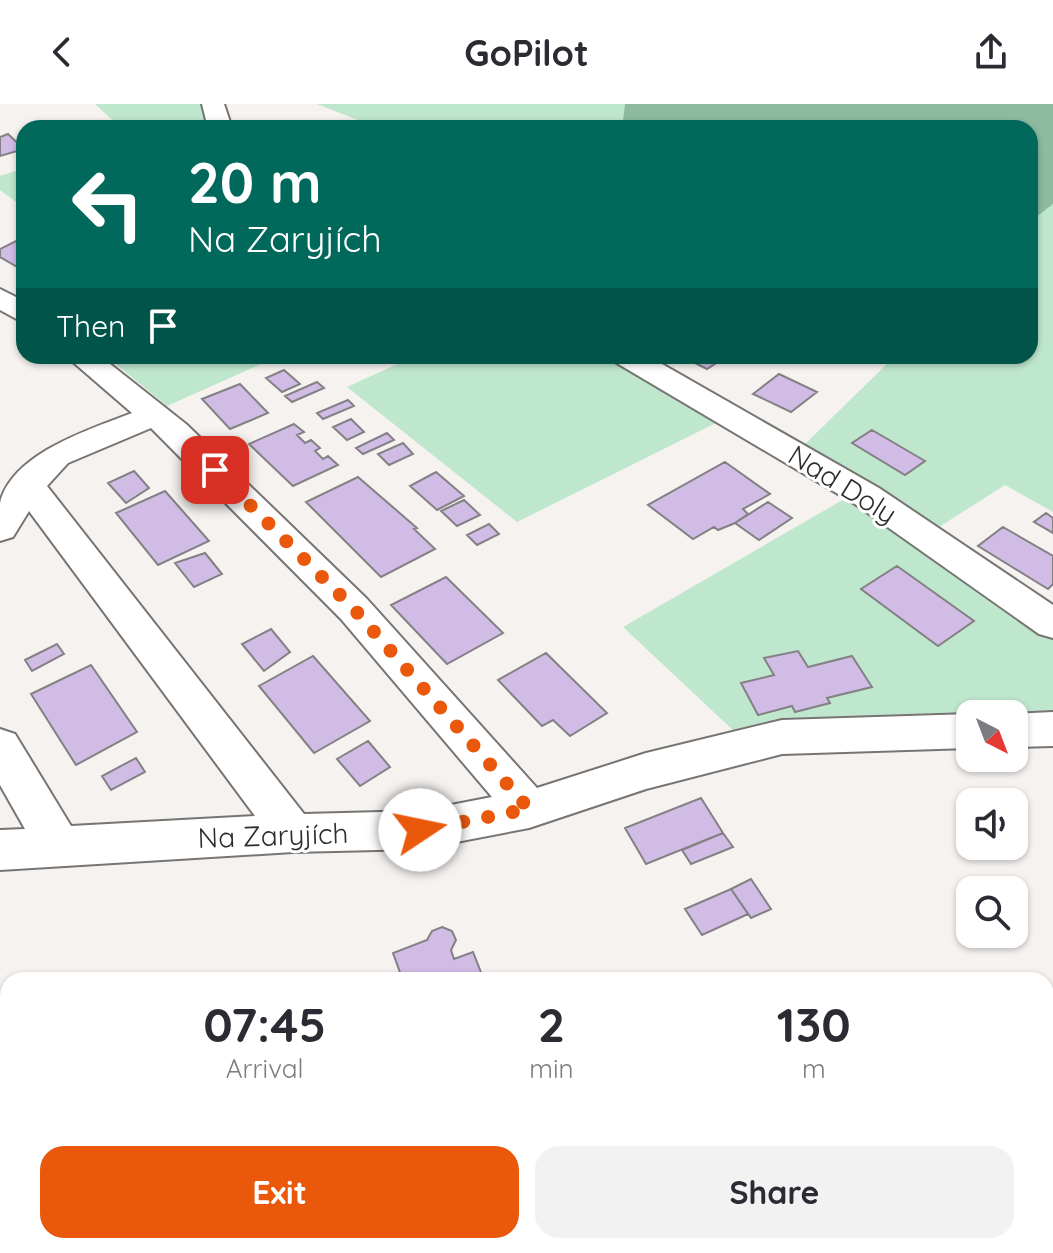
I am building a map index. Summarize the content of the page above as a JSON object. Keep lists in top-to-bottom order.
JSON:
{
  "streets": {
    "street": ["Nad Doly", "Na Zaryjích"]
  },
  "north": "bottom right",
  "page": {
    "header": "GoPilot",
    "turn": ["20 m", "Na Zaryjích"],
    "then": "Then",
    "eta": [
      "07:45",
      "Arrival",
      "2",
      "min",
      "130",
      "m"
    ],
    "buttons": ["Exit", "Share"]
  }
}
